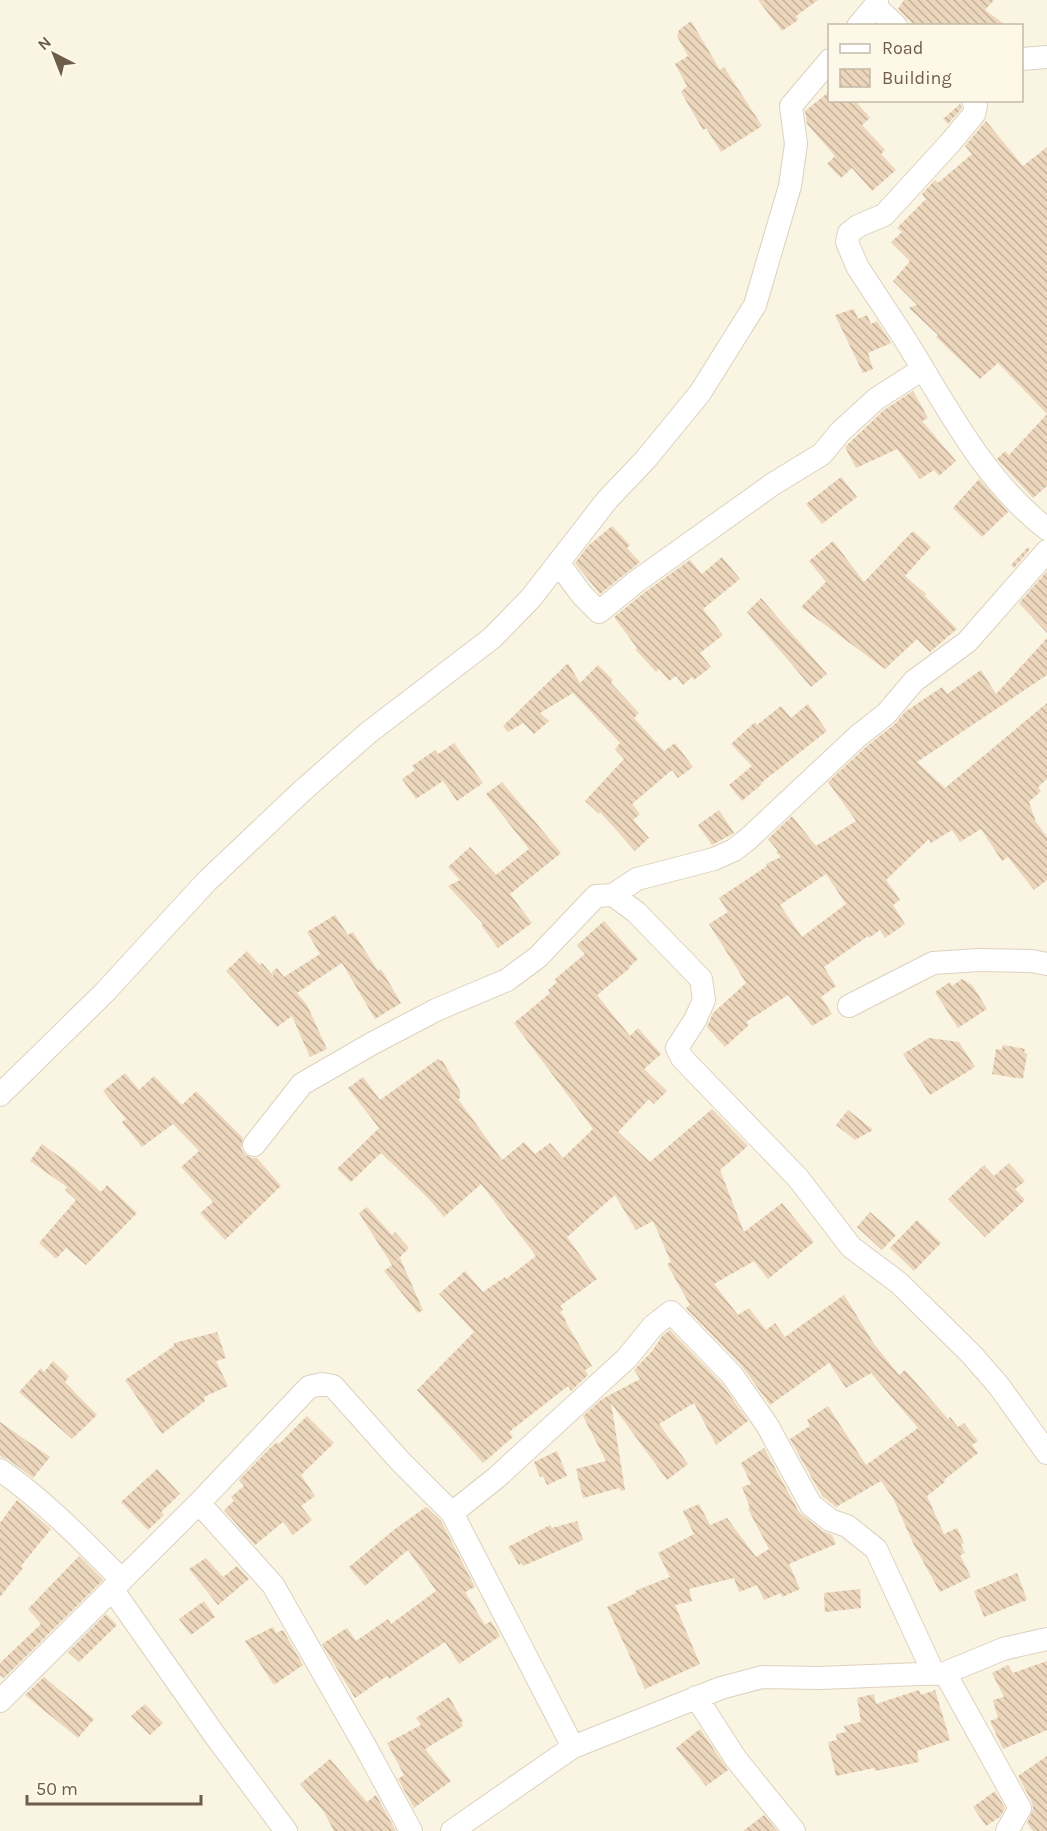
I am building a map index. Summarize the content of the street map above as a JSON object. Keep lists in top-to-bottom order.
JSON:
{
  "legend": ["Road", "Building"],
  "scale_bar": "50 m",
  "north": "top left"
}
